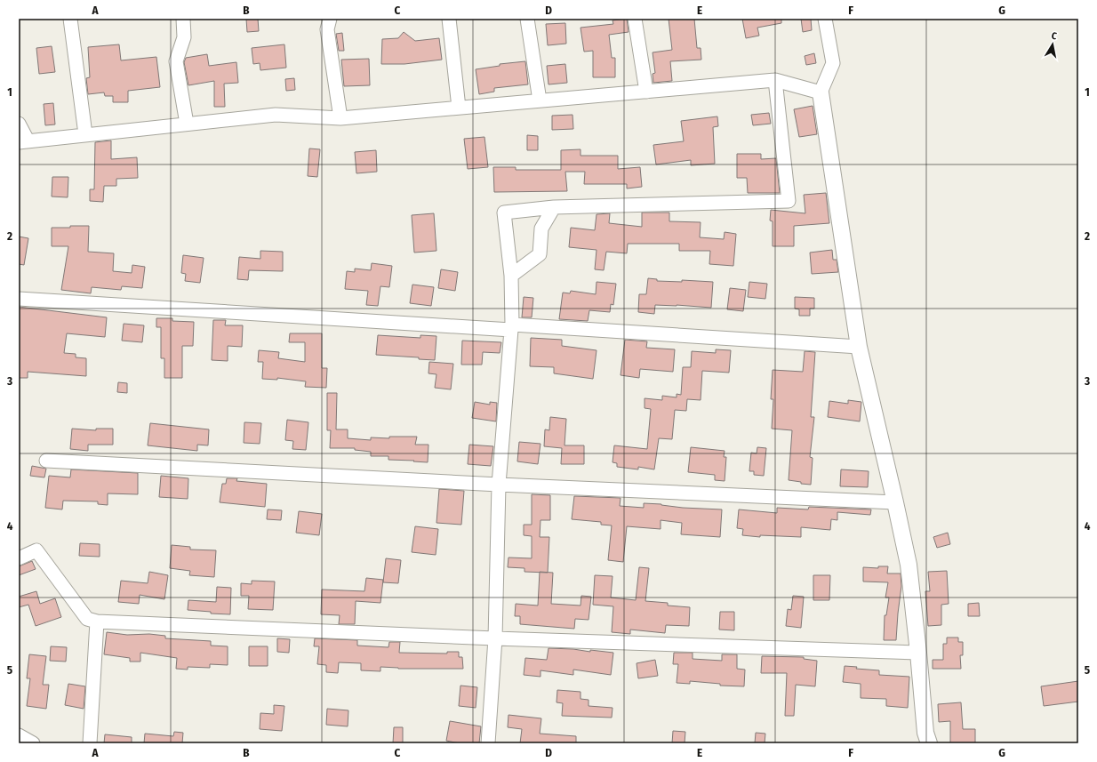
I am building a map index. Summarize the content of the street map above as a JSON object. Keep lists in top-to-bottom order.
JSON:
{
  "north": "top",
  "grid": {
    "columns": [
      "A",
      "B",
      "C",
      "D",
      "E",
      "F",
      "G"
    ],
    "rows": [
      "1",
      "2",
      "3",
      "4",
      "5"
    ]
  }
}
